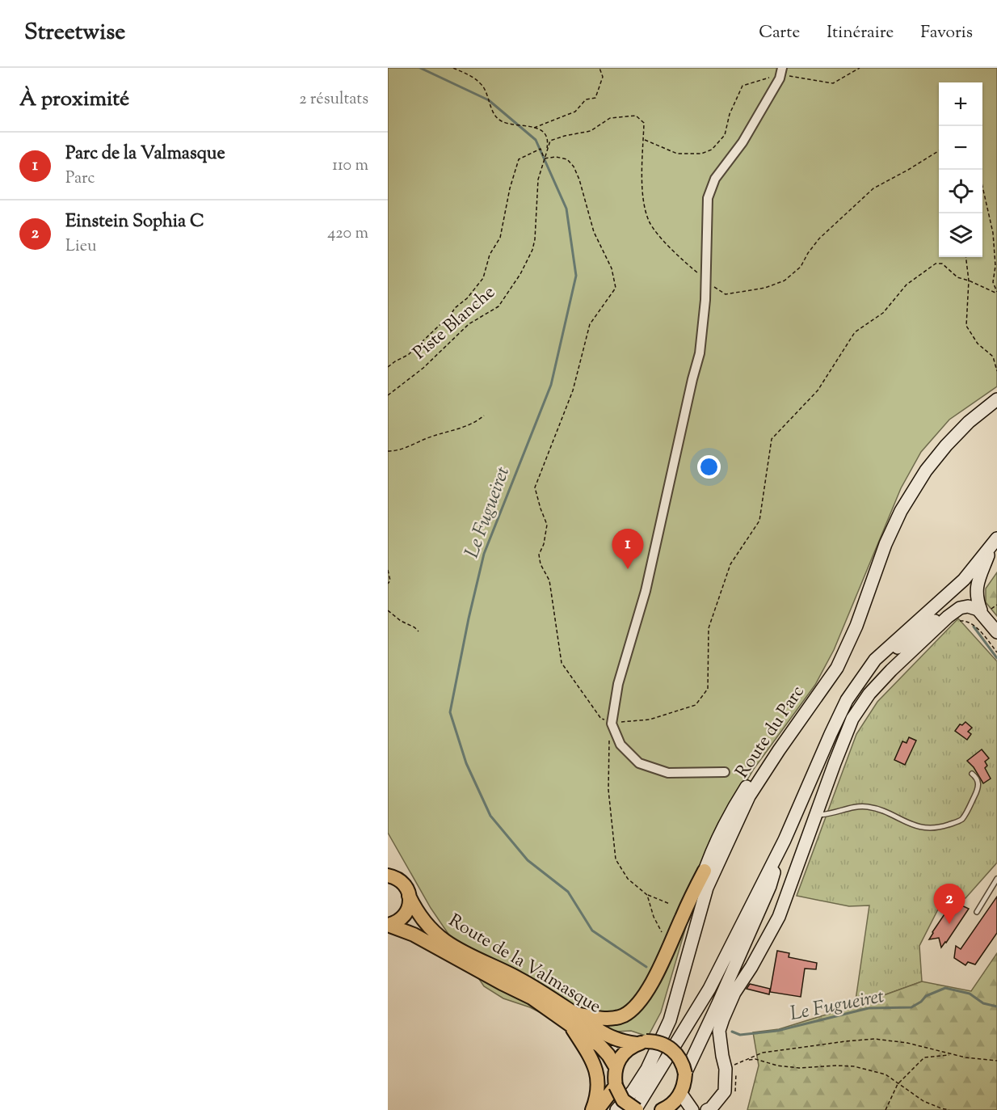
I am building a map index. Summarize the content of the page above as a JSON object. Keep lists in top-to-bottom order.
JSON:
{
  "streets": {
    "main road": ["Route du Parc", "Route de la Valmasque"],
    "path": ["Piste Blanche"]
  },
  "water": ["Le Fugueiret"],
  "page": {
    "header": "Streetwise",
    "nav": ["Carte", "Itinéraire", "Favoris"],
    "heading": ["À proximité", "2 résultats"],
    "map_buttons": ["+", "−"],
    "list": [
      {
        "mark": "1",
        "name": "Parc de la Valmasque",
        "note": "Parc",
        "value": "110 m"
      },
      {
        "mark": "2",
        "name": "Einstein Sophia C",
        "note": "Lieu",
        "value": "420 m"
      }
    ],
    "pins": ["1", "2"]
  }
}
